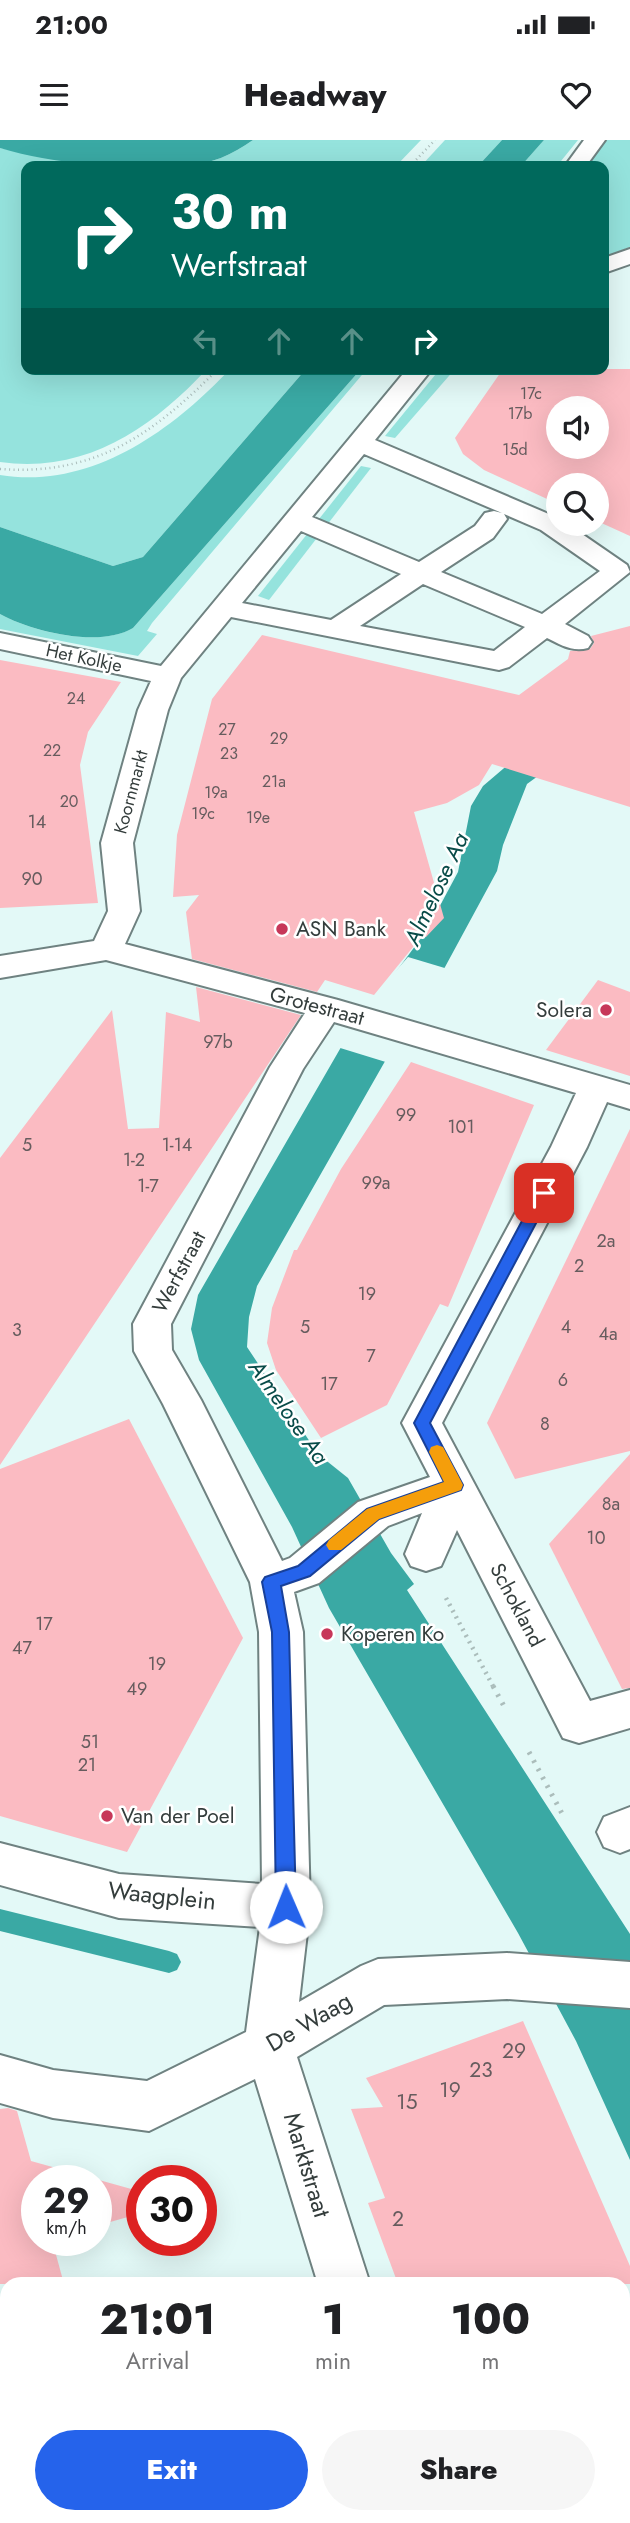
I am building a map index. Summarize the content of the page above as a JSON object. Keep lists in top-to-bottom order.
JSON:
{
  "streets": {
    "street": [
      "Het Kolkje",
      "Koornmarkt",
      "Grotestraat",
      "Werfstraat",
      "Schokland",
      "Waagplein",
      "De Waag",
      "Marktstraat"
    ]
  },
  "crossings": [
    ["Het Kolkje", "Koornmarkt"],
    ["Koornmarkt", "Grotestraat"],
    ["Grotestraat", "Werfstraat"],
    ["Grotestraat", "Schokland"],
    ["Werfstraat", "Waagplein"],
    ["Werfstraat", "De Waag"],
    ["Werfstraat", "Marktstraat"],
    ["De Waag", "Marktstraat"]
  ],
  "water": ["Almelose Aa"],
  "places": [
    "ASN Bank",
    "Solera",
    "Koperen Ko",
    "Van der Poel"
  ],
  "house_numbers": [
    "17c",
    "17b",
    "15d",
    "24",
    "27",
    "29",
    "22",
    "23",
    "21a",
    "19a",
    "20",
    "19c",
    "19e",
    "14",
    "90",
    "97b",
    "99",
    "101",
    "5",
    "1-14",
    "1-2",
    "99a",
    "1-7",
    "2a",
    "2",
    "19",
    "5",
    "4",
    "3",
    "4a",
    "7",
    "6",
    "17",
    "8",
    "8a",
    "10",
    "17",
    "47",
    "19",
    "49",
    "51",
    "21",
    "29",
    "23",
    "19",
    "15",
    "2"
  ],
  "page": {
    "status": "21:00",
    "header": "Headway",
    "turn": ["30 m", "Werfstraat"],
    "speed": "29 km/h",
    "limit": "30",
    "eta": [
      "21:01",
      "Arrival",
      "1",
      "min",
      "100",
      "m"
    ],
    "buttons": ["Exit", "Share"]
  }
}
